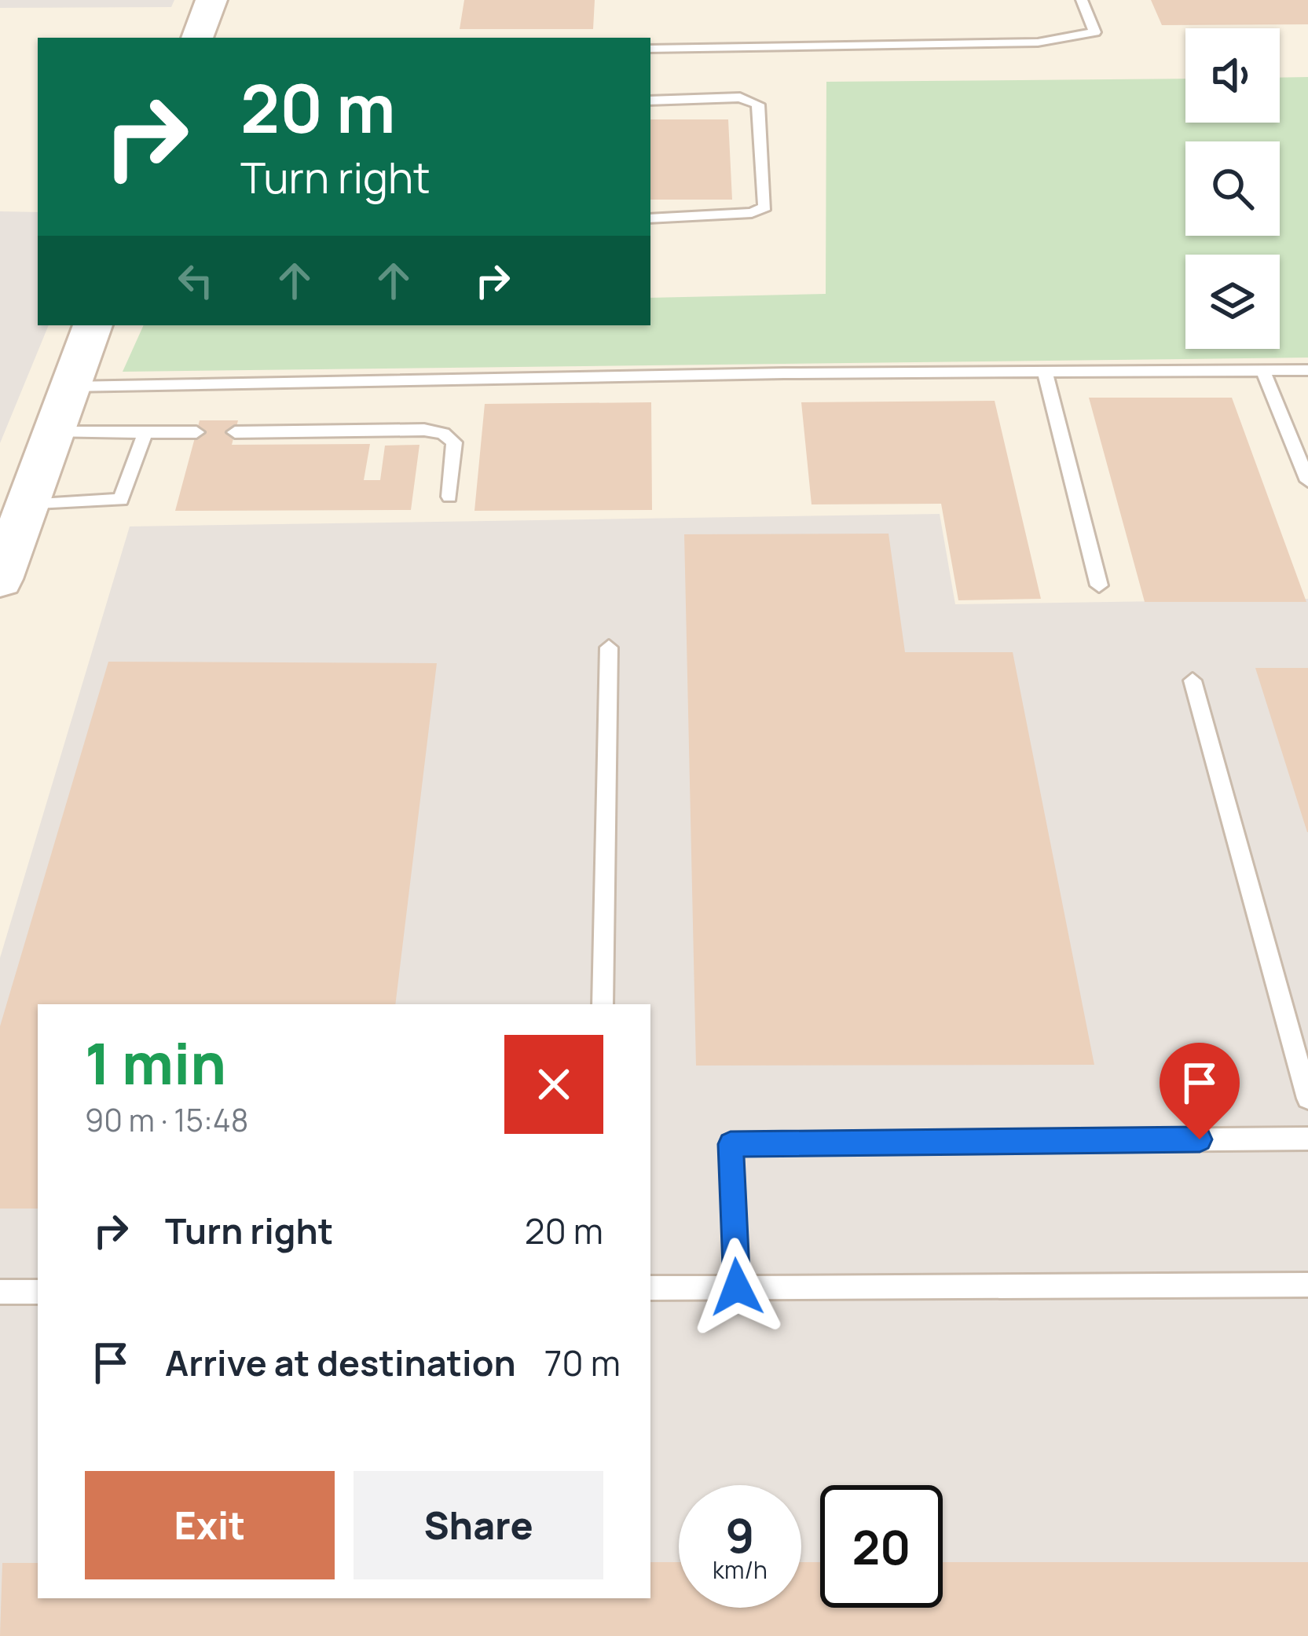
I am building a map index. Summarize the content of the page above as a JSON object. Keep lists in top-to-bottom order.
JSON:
{
  "page": {
    "turn": ["20 m", "Turn right"],
    "heading": ["1 min", "90 m · 15:48"],
    "list": [
      {
        "name": "Turn right",
        "value": "20 m"
      },
      {
        "name": "Arrive at destination",
        "value": "70 m"
      }
    ],
    "buttons": ["Exit", "Share"],
    "speed": "9 km/h",
    "limit": "20"
  }
}
